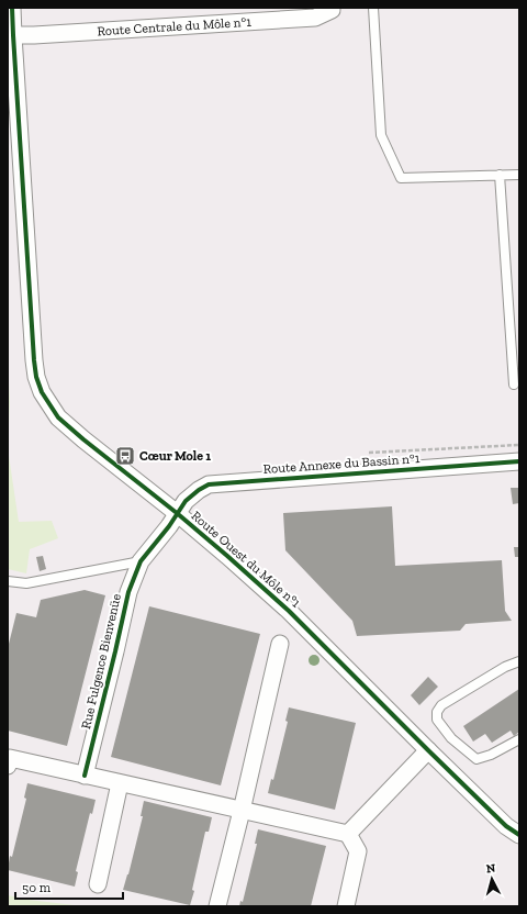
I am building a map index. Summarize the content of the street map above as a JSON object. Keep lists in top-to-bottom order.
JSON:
{
  "streets": {
    "street": [
      "Route Centrale du Môle n°1",
      "Route Annexe du Bassin n°1",
      "Route Ouest du Môle n°1",
      "Rue Fulgence Bienvenüe"
    ]
  },
  "crossings": [
    ["Route Centrale du Môle n°1", "Route Ouest du Môle n°1"],
    ["Route Annexe du Bassin n°1", "Route Ouest du Môle n°1"],
    ["Route Annexe du Bassin n°1", "Rue Fulgence Bienvenüe"],
    ["Route Ouest du Môle n°1", "Rue Fulgence Bienvenüe"]
  ],
  "places": {
    "bus stop": ["Cœur Mole 1"]
  },
  "scale_bar": "50 m",
  "north": "top"
}
